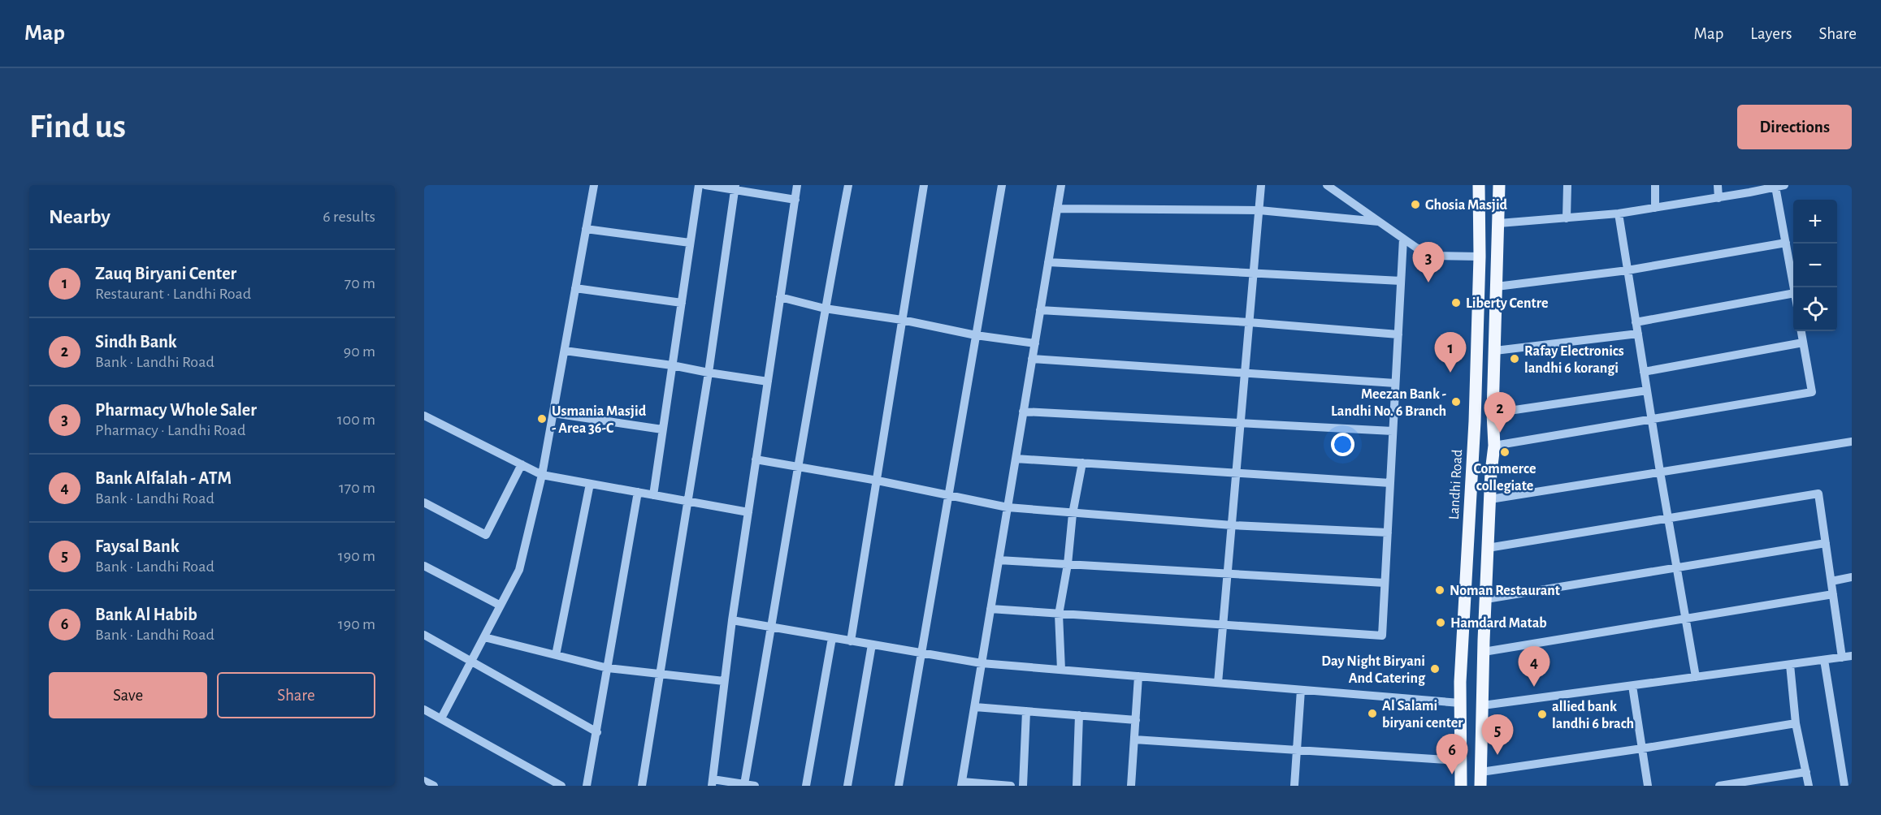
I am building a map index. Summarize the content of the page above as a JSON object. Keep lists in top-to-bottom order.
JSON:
{
  "streets": {
    "main road": ["Landhi Road"]
  },
  "places": [
    "Ghosia Masjid",
    "Liberty Centre",
    "Rafay Electronics landhi 6 korangi",
    "Meezan Bank - Landhi No. 6 Branch",
    "Usmania Masjid - Area 36-C",
    "Commerce collegiate",
    "Noman Restaurant",
    "Hamdard Matab",
    "Day Night Biryani And Catering",
    "Al Salami biryani center",
    "allied bank landhi 6 brach"
  ],
  "page": {
    "header": "Map",
    "nav": ["Map", "Layers", "Share"],
    "buttons": [
      "Directions",
      ["Save", "Share"]
    ],
    "title": "Find us",
    "heading": ["Nearby", "6 results"],
    "map_buttons": ["+", "−"],
    "pins": [
      "3",
      "1",
      "2",
      "4",
      "5",
      "6"
    ],
    "list": [
      {
        "mark": "1",
        "name": "Zauq Biryani Center",
        "note": "Restaurant · Landhi Road",
        "value": "70 m"
      },
      {
        "mark": "2",
        "name": "Sindh Bank",
        "note": "Bank · Landhi Road",
        "value": "90 m"
      },
      {
        "mark": "3",
        "name": "Pharmacy Whole Saler",
        "note": "Pharmacy · Landhi Road",
        "value": "100 m"
      },
      {
        "mark": "4",
        "name": "Bank Alfalah - ATM",
        "note": "Bank · Landhi Road",
        "value": "170 m"
      },
      {
        "mark": "5",
        "name": "Faysal Bank",
        "note": "Bank · Landhi Road",
        "value": "190 m"
      },
      {
        "mark": "6",
        "name": "Bank Al Habib",
        "note": "Bank · Landhi Road",
        "value": "190 m"
      }
    ]
  }
}
